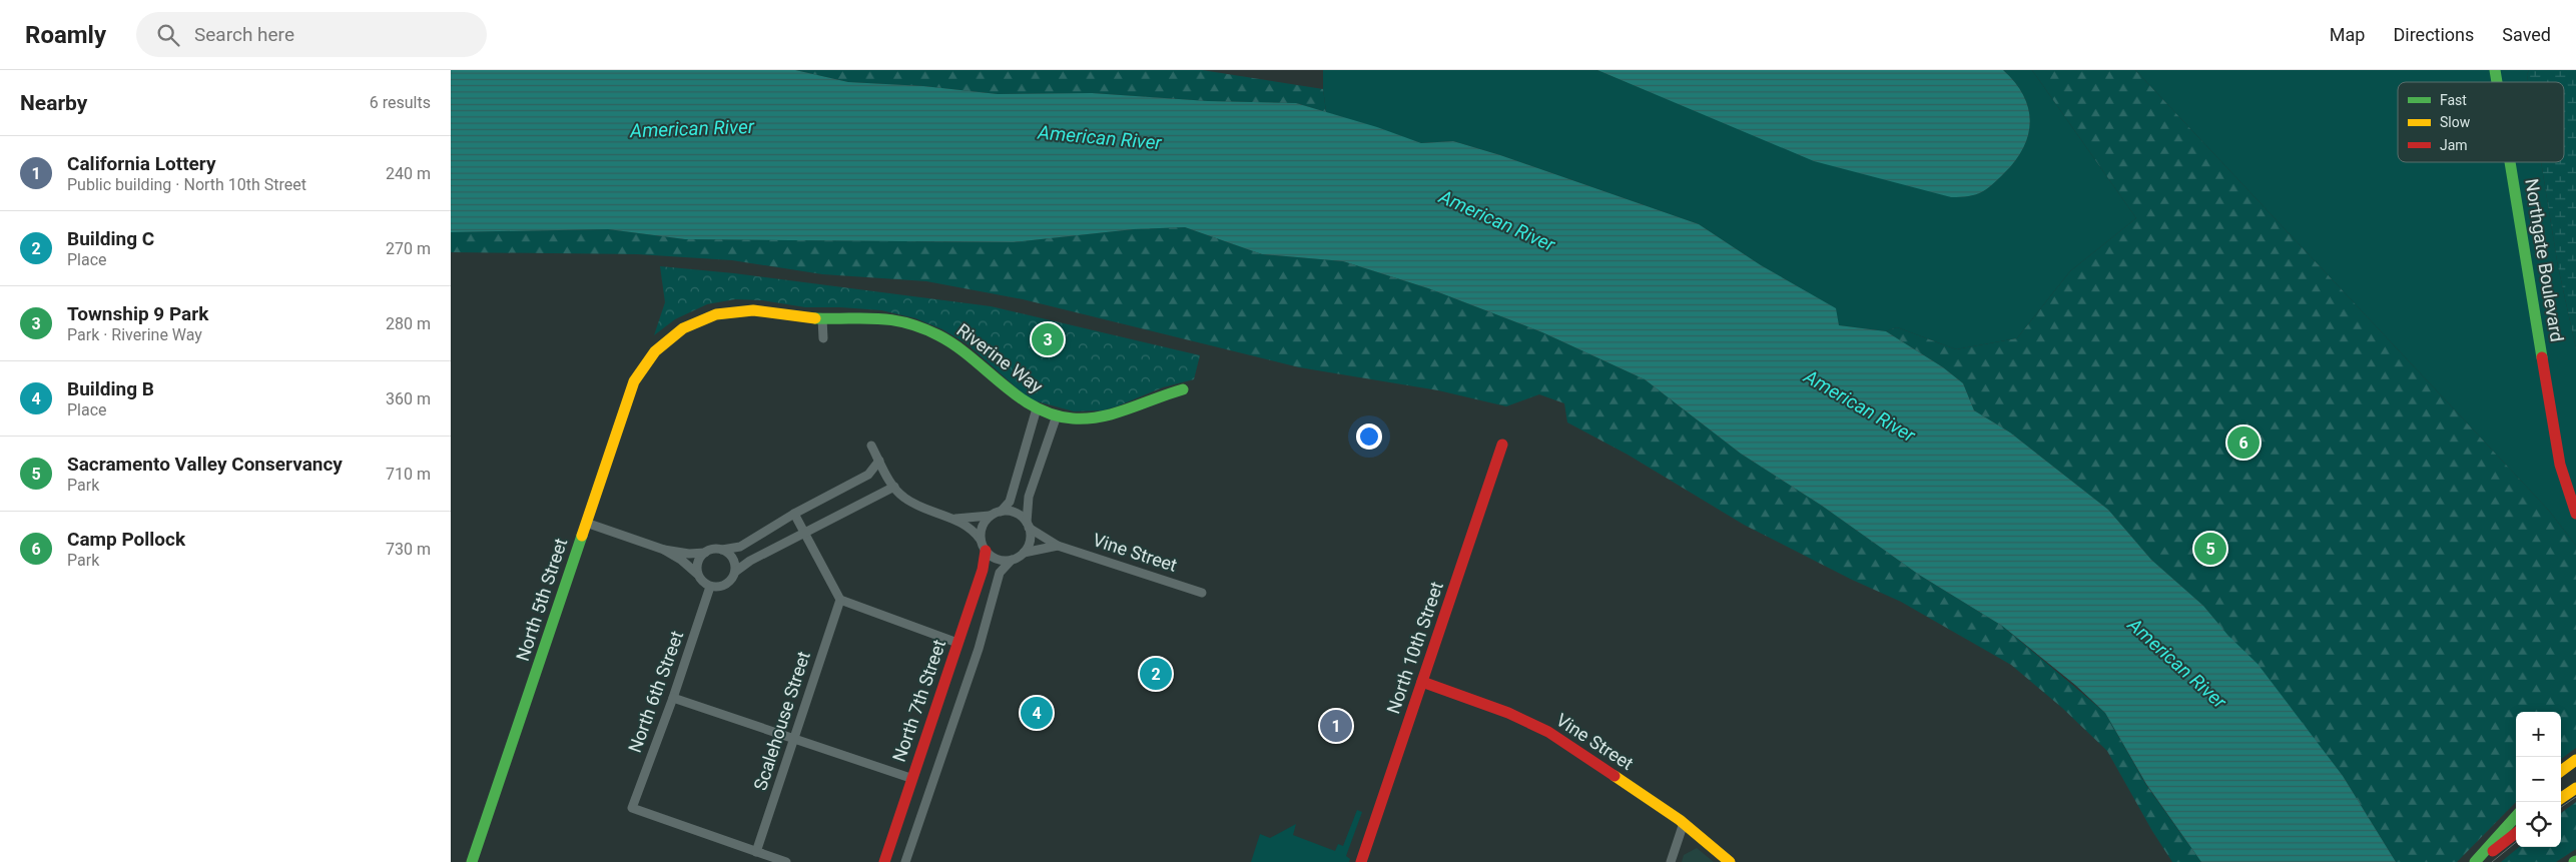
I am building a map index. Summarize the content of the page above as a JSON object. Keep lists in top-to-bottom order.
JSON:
{
  "streets": {
    "main road": [
      "Northgate Boulevard",
      "Riverine Way",
      "Vine Street",
      "North 5th Street",
      "North 10th Street",
      "North 7th Street"
    ],
    "street": ["North 6th Street", "Scalehouse Street"]
  },
  "crossings": [
    ["Riverine Way", "North 5th Street"],
    ["Vine Street", "North 10th Street"],
    ["Vine Street", "North 7th Street"],
    ["North 6th Street", "Scalehouse Street"]
  ],
  "water": ["American River"],
  "legend": ["Fast", "Slow", "Jam"],
  "page": {
    "header": "Roamly",
    "search": "Search here",
    "nav": ["Map", "Directions", "Saved"],
    "heading": ["Nearby", "6 results"],
    "list": [
      {
        "mark": "1",
        "name": "California Lottery",
        "note": "Public building · North 10th Street",
        "value": "240 m"
      },
      {
        "mark": "2",
        "name": "Building C",
        "note": "Place",
        "value": "270 m"
      },
      {
        "mark": "3",
        "name": "Township 9 Park",
        "note": "Park · Riverine Way",
        "value": "280 m"
      },
      {
        "mark": "4",
        "name": "Building B",
        "note": "Place",
        "value": "360 m"
      },
      {
        "mark": "5",
        "name": "Sacramento Valley Conservancy",
        "note": "Park",
        "value": "710 m"
      },
      {
        "mark": "6",
        "name": "Camp Pollock",
        "note": "Park",
        "value": "730 m"
      }
    ],
    "pins": [
      "3",
      "6",
      "5",
      "2",
      "4",
      "1"
    ],
    "map_buttons": ["+", "−"]
  }
}
